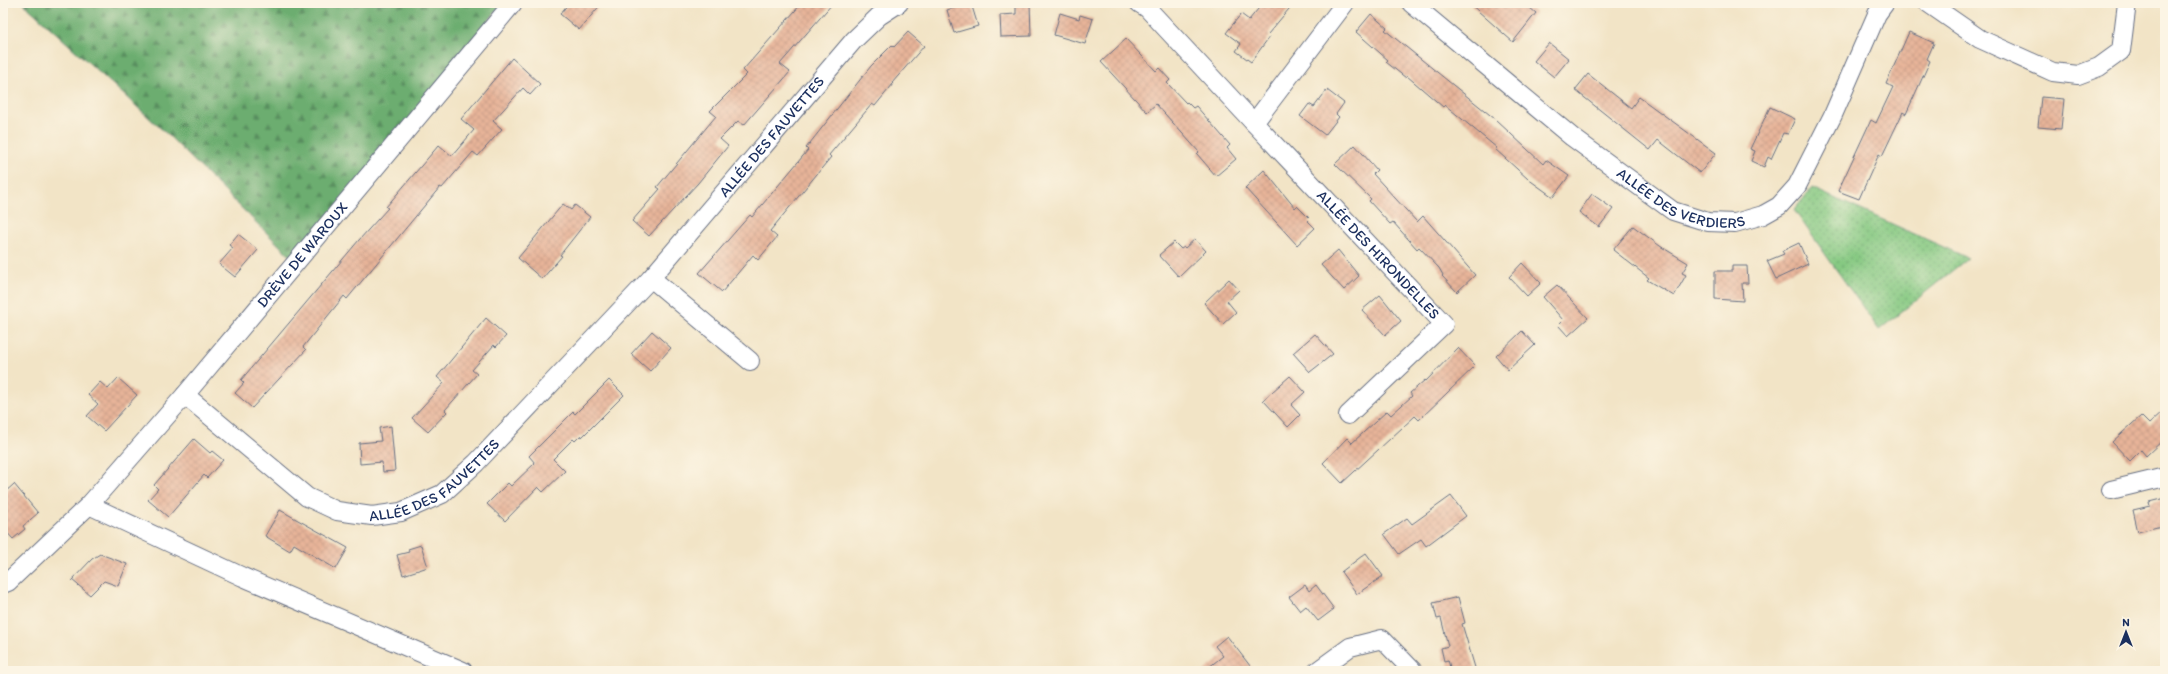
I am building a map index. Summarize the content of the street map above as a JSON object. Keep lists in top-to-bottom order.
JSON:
{
  "streets": {
    "street": [
      "ALLÉE DES FAUVETTES",
      "ALLÉE DES VERDIERS",
      "ALLÉE DES HIRONDELLES",
      "DRÈVE DE WAROUX"
    ]
  },
  "crossings": [
    ["ALLÉE DES FAUVETTES", "DRÈVE DE WAROUX"]
  ],
  "north": "top"
}
